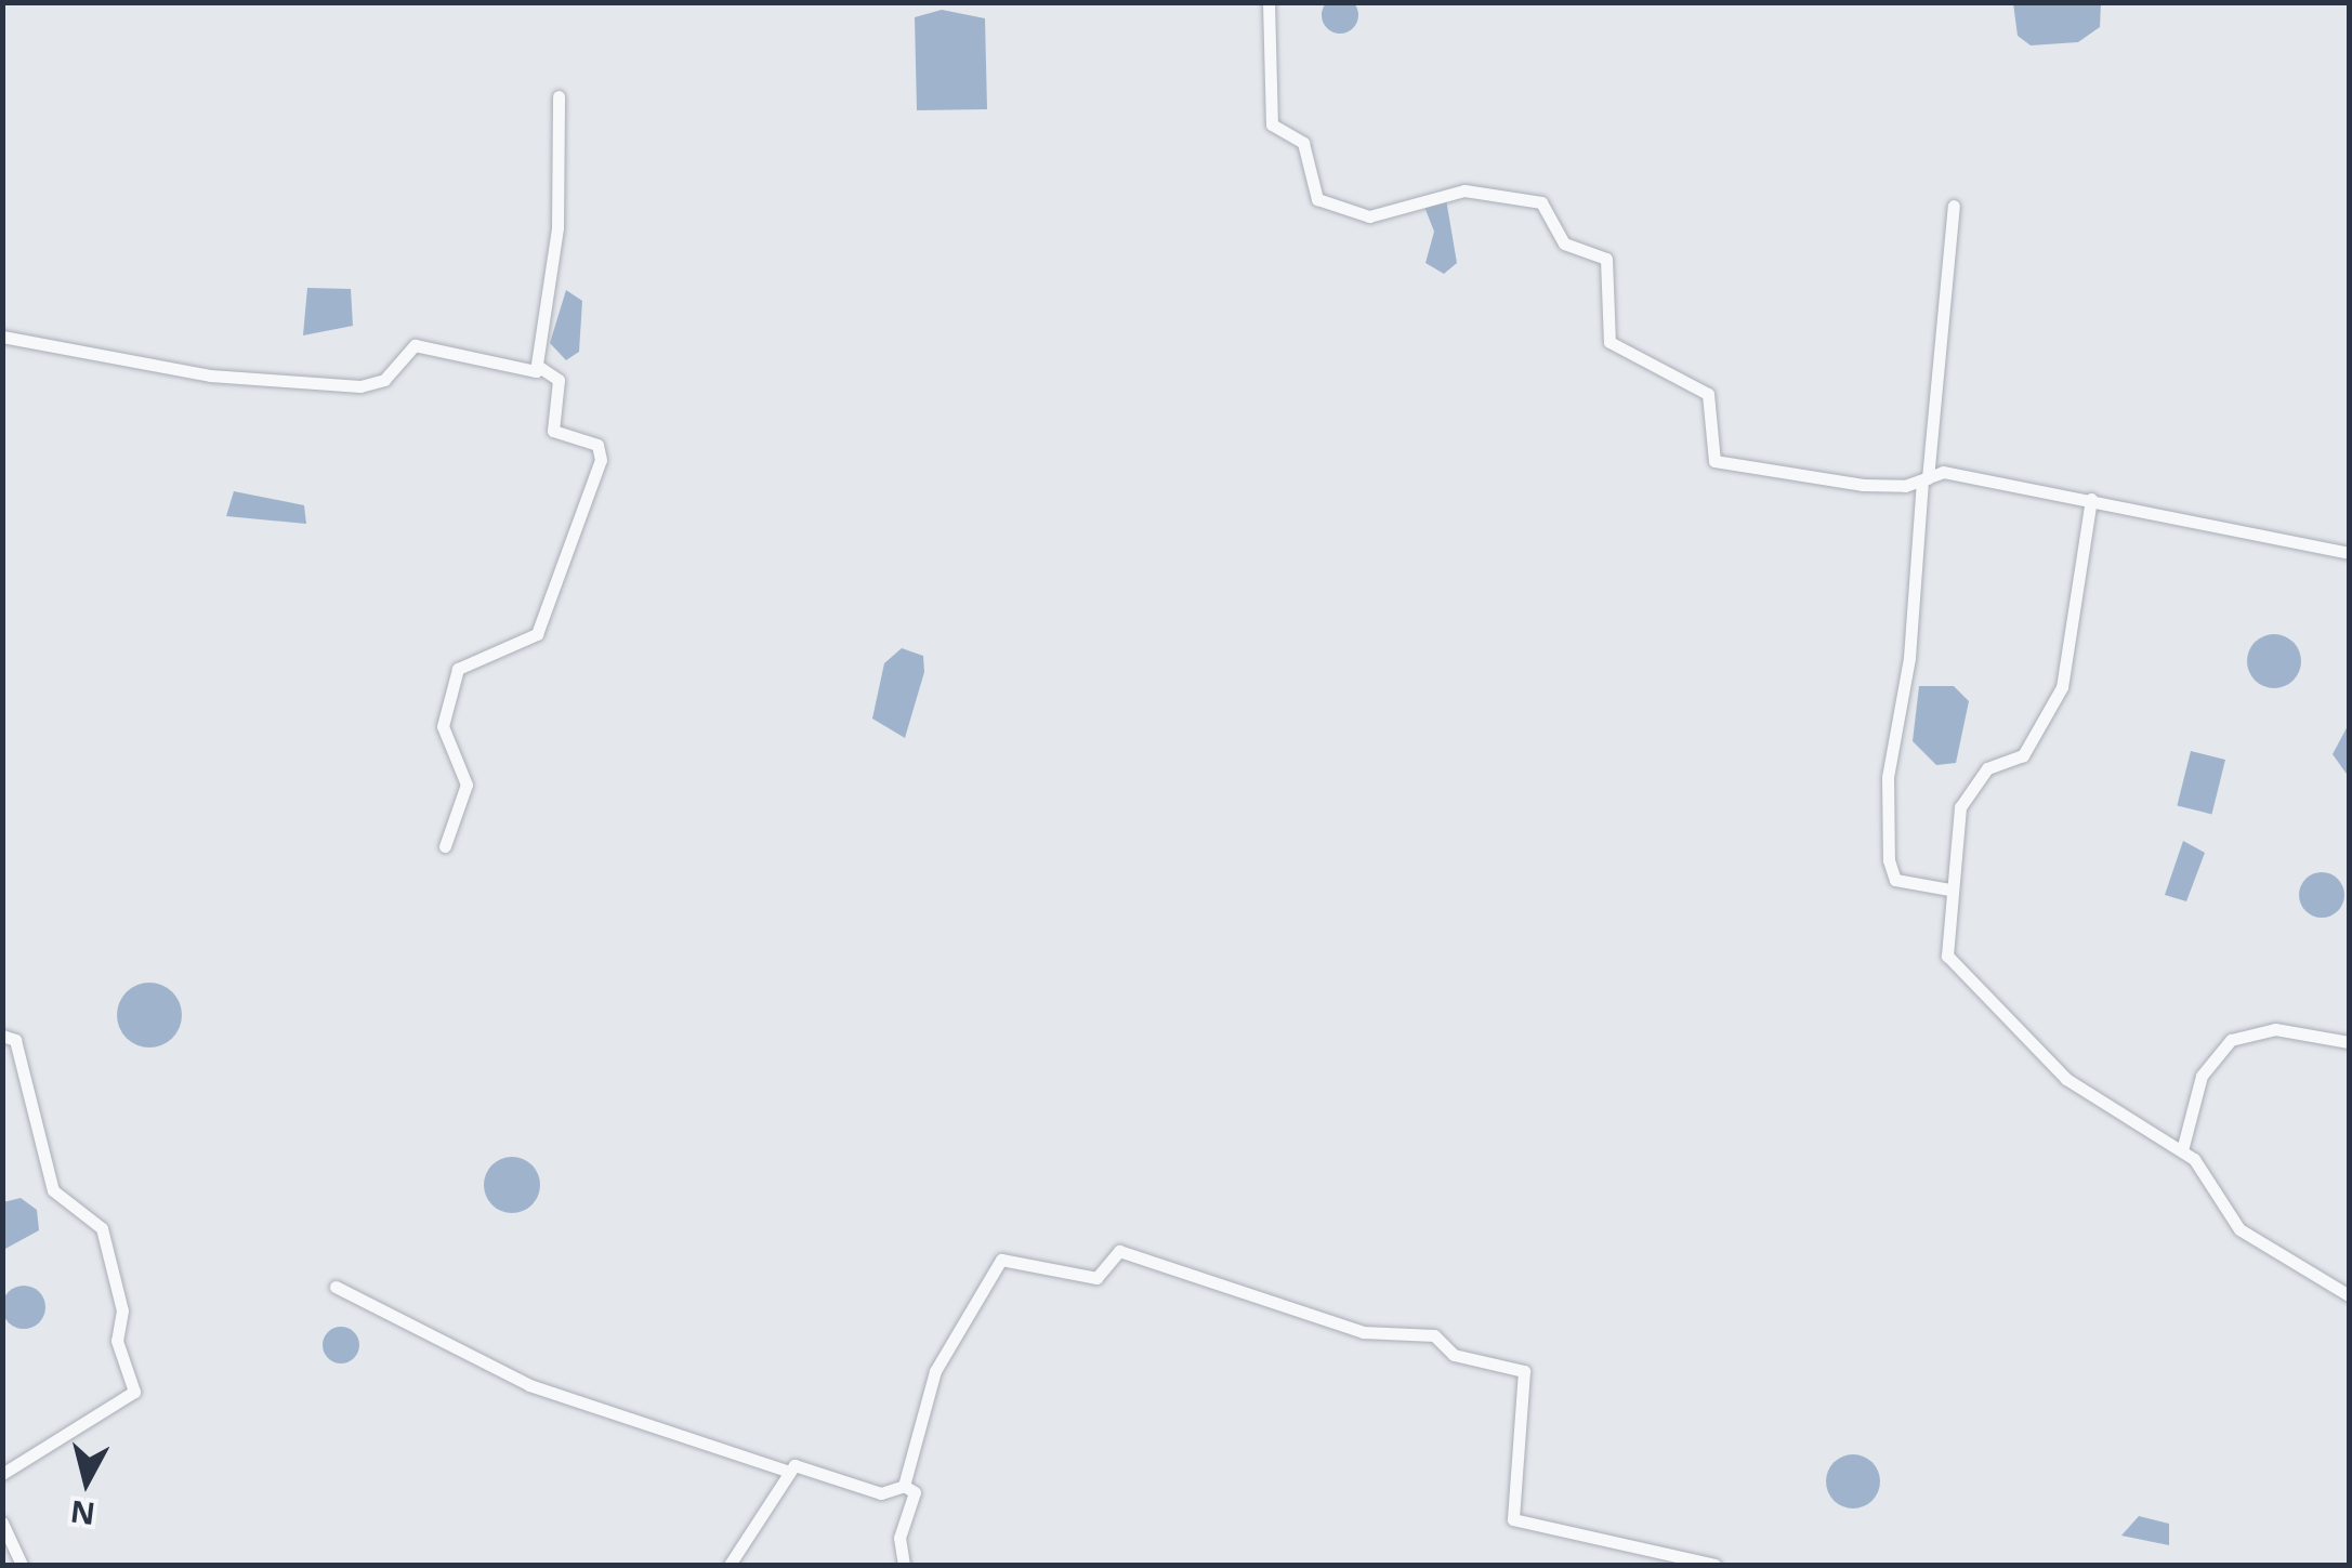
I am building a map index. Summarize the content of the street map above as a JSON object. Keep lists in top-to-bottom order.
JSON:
{
  "north": "bottom"
}
